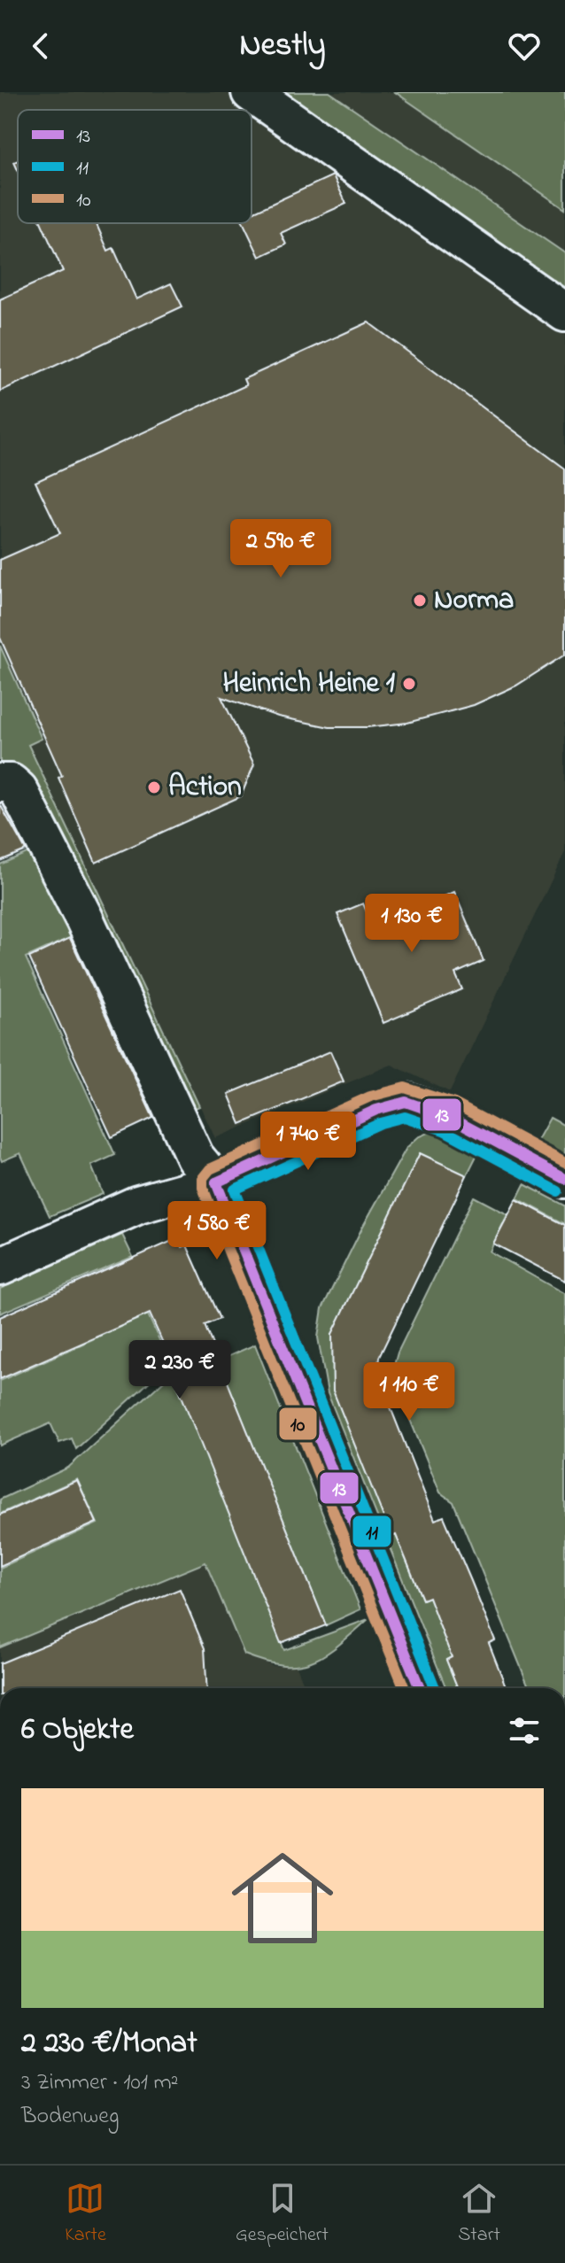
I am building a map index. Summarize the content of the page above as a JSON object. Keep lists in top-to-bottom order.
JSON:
{
  "places": ["Norma", "Heinrich Heine 1", "Action"],
  "lines": ["transit line 10", "transit line 13", "transit line 11"],
  "legend": ["13", "11", "10"],
  "page": {
    "header": "Nestly",
    "price": [
      "2 590 €",
      "1 130 €",
      "1 740 €",
      "1 580 €",
      "2 230 €",
      "1 110 €"
    ],
    "heading": "6 Objekte",
    "list": [
      {
        "name": "2 230 €/Monat",
        "note": "3 Zimmer · 101 m² · Bodenweg"
      }
    ],
    "tabs": ["Karte", "Gespeichert", "Start"]
  }
}
